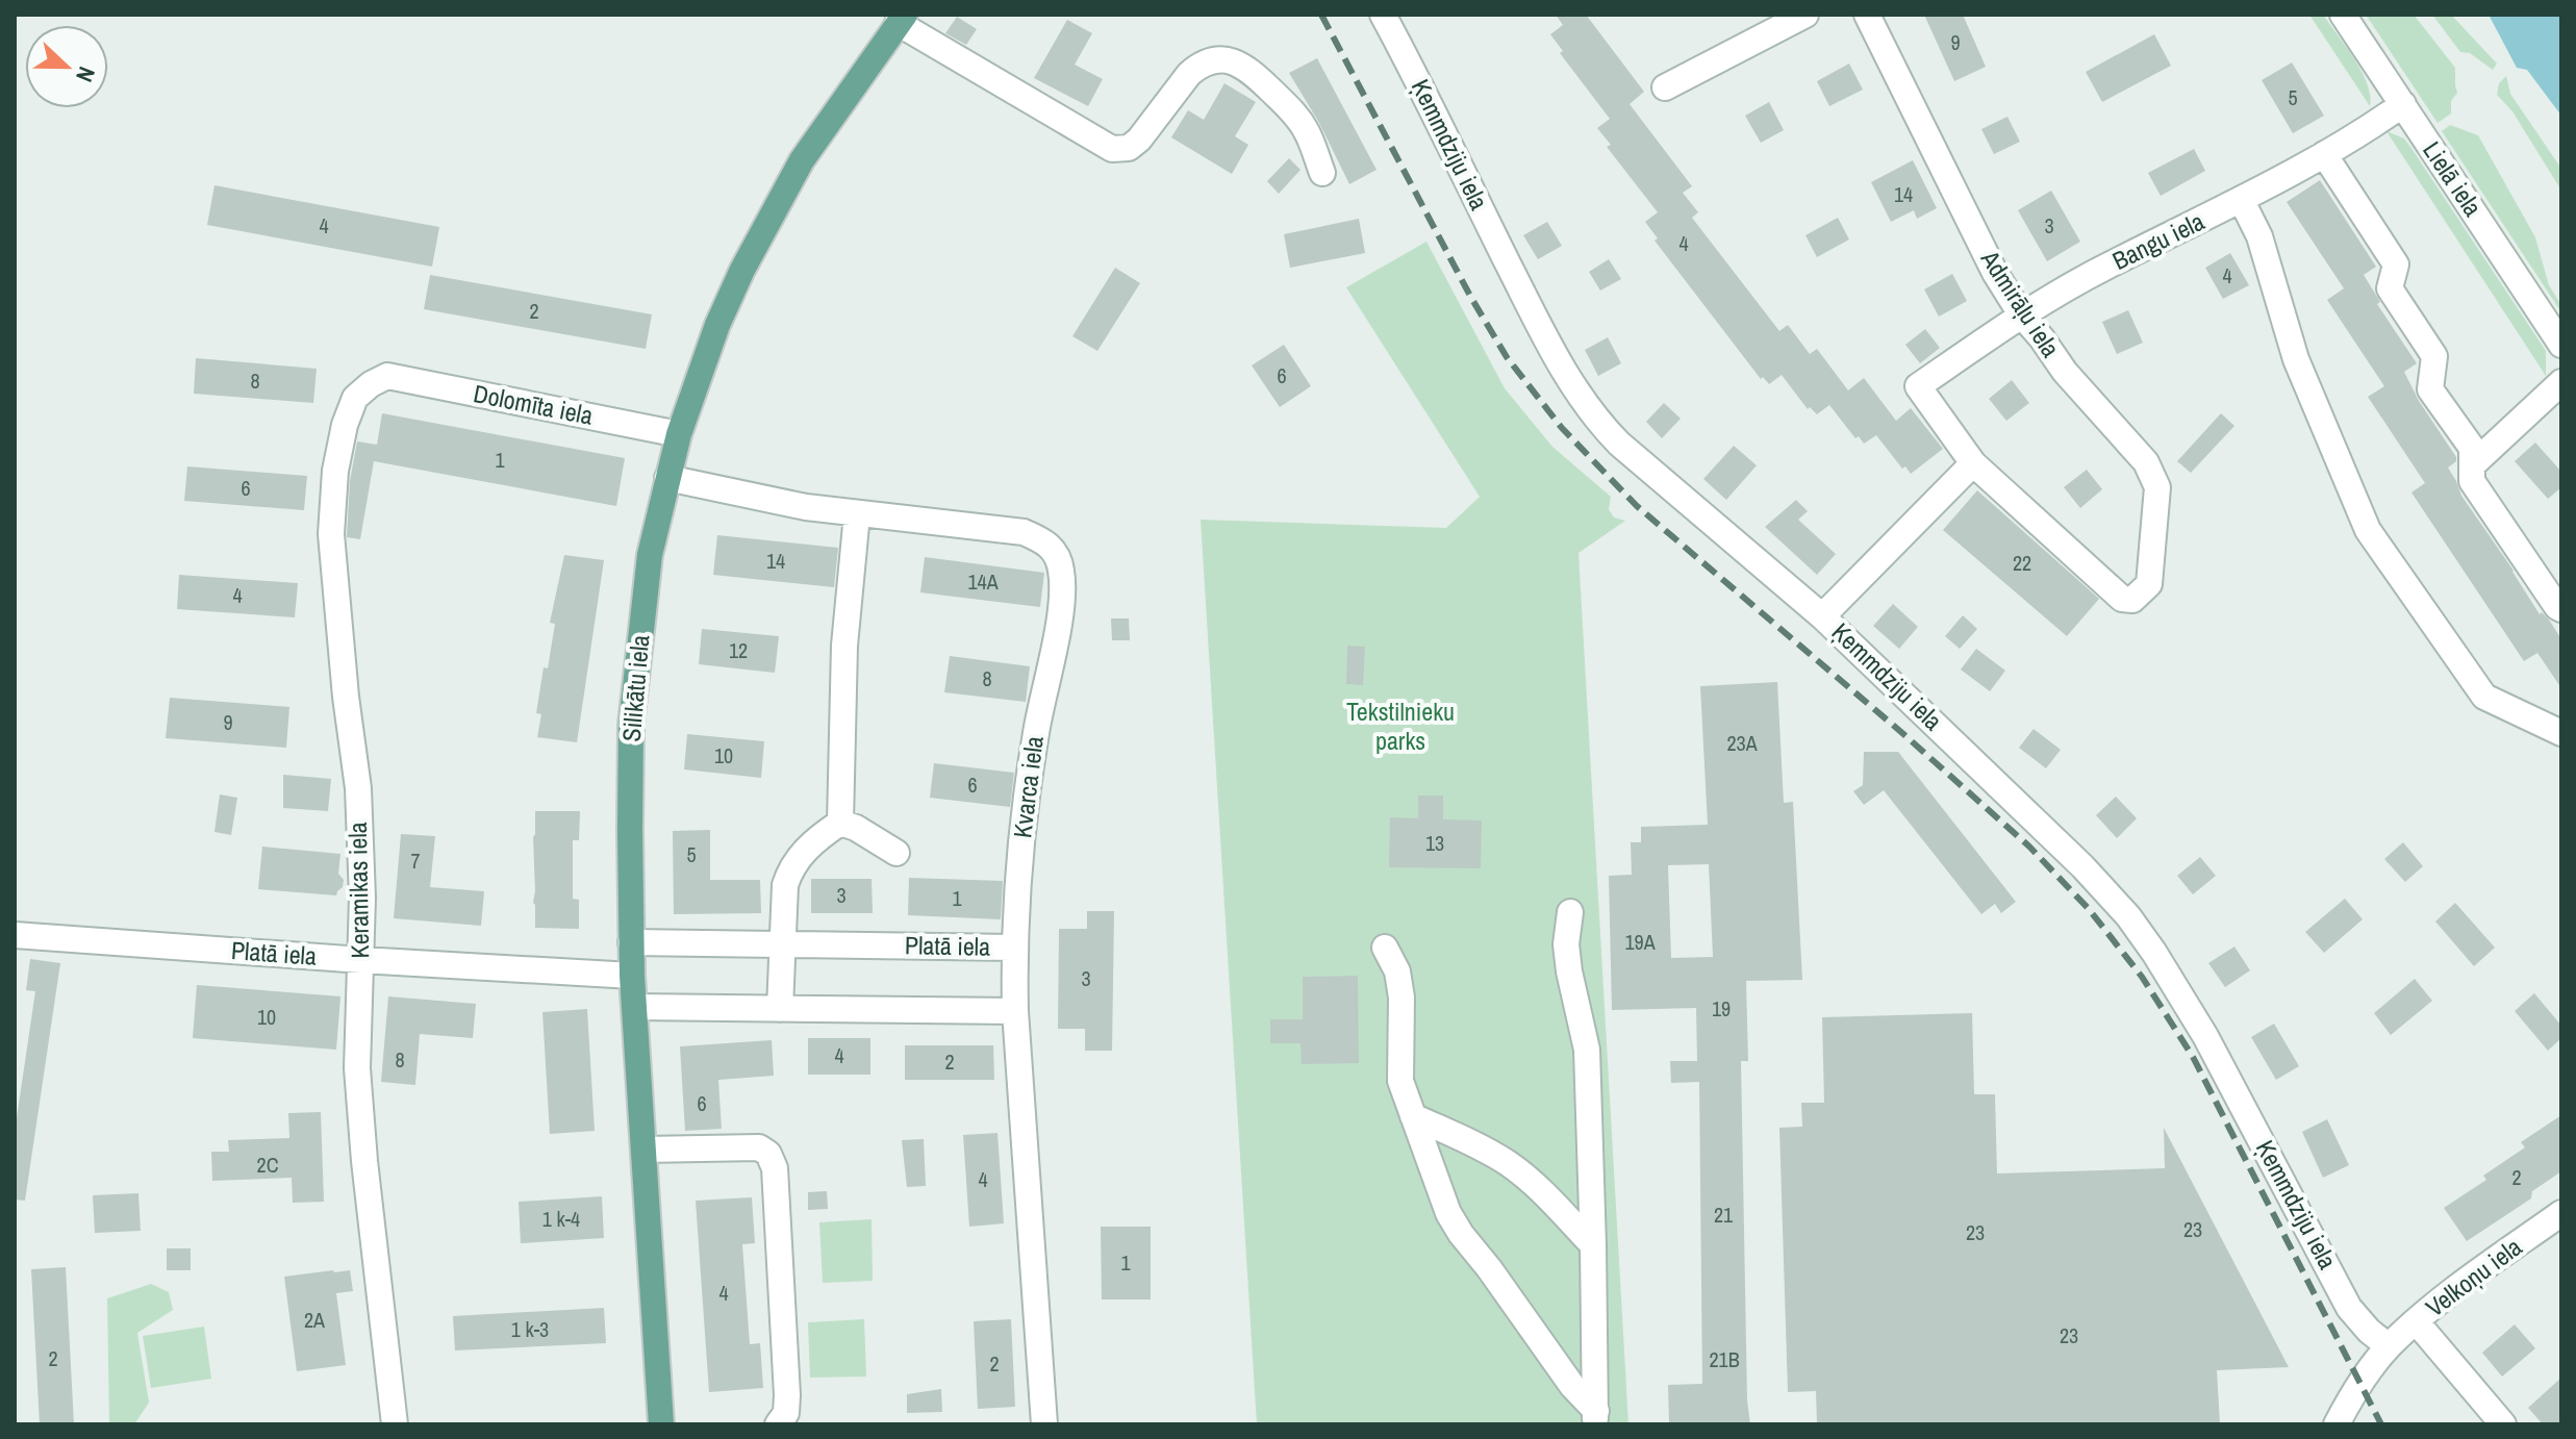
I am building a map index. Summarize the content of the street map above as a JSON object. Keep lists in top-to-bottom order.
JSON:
{
  "streets": {
    "main road": ["Silikātu iela"],
    "street": [
      "Ķemmdziju iela",
      "Lielā iela",
      "Bangu iela",
      "Admirāļu iela",
      "Dolomīta iela",
      "Kvarca iela",
      "Keramikas iela",
      "Platā iela",
      "Velkoņu iela"
    ]
  },
  "crossings": [
    ["Ķemmdziju iela", "Velkoņu iela"],
    ["Lielā iela", "Bangu iela"],
    ["Bangu iela", "Admirāļu iela"],
    ["Dolomīta iela", "Silikātu iela"],
    ["Dolomīta iela", "Keramikas iela"],
    ["Silikātu iela", "Kvarca iela"],
    ["Silikātu iela", "Platā iela"],
    ["Kvarca iela", "Platā iela"],
    ["Keramikas iela", "Platā iela"]
  ],
  "parks": ["Tekstilnieku parks"],
  "house_numbers": [
    "9",
    "5",
    "14",
    "4",
    "3",
    "4",
    "4",
    "2",
    "6",
    "8",
    "1",
    "6",
    "14",
    "22",
    "14A",
    "4",
    "12",
    "8",
    "9",
    "23A",
    "10",
    "6",
    "13",
    "5",
    "7",
    "3",
    "1",
    "19A",
    "3",
    "19",
    "10",
    "4",
    "8",
    "2",
    "6",
    "2C",
    "2",
    "4",
    "21",
    "1 k-4",
    "23",
    "23",
    "1",
    "4",
    "2A",
    "1 k-3",
    "23",
    "2",
    "21B",
    "2"
  ],
  "north": "right"
}
